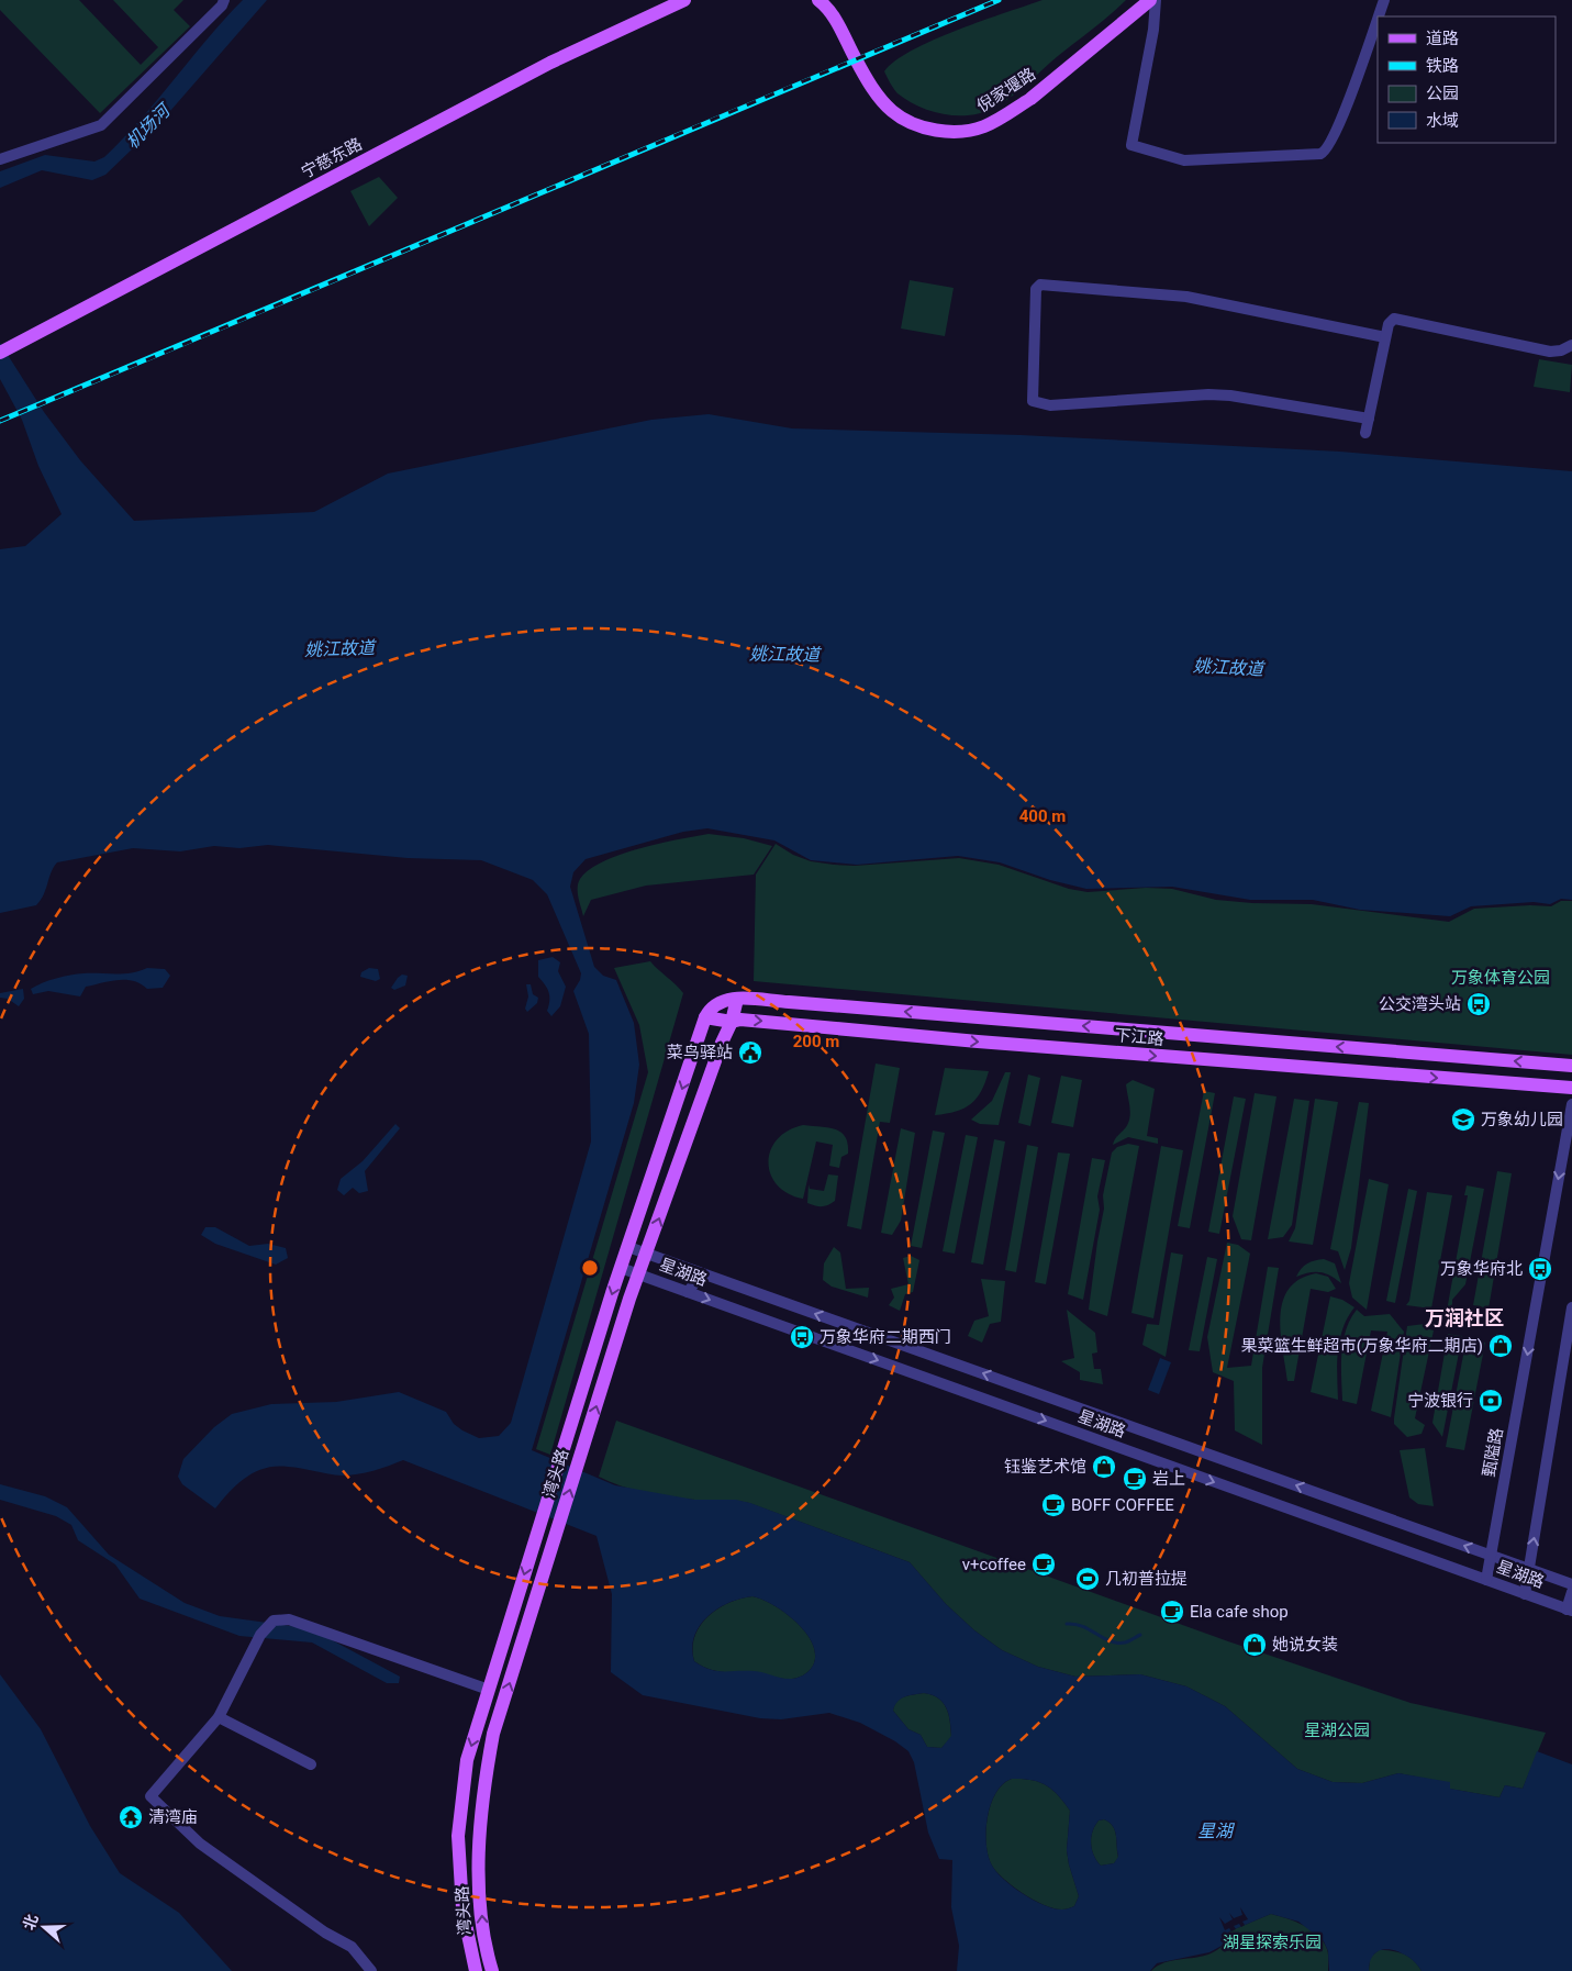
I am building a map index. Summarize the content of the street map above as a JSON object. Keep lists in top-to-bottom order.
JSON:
{
  "streets": {
    "main road": [
      "倪家堰路",
      "宁慈东路",
      "下江路",
      "湾头路"
    ],
    "street": ["星湖路", "甄隘路"]
  },
  "crossings": [
    ["下江路", "湾头路"],
    ["星湖路", "甄隘路"],
    ["星湖路", "湾头路"]
  ],
  "districts": ["万润社区"],
  "water": ["机场河", "姚江故道", "星湖"],
  "parks": ["万象体育公园", "星湖公园", "湖星探索乐园"],
  "places": {
    "bus stop": ["公交湾头站", "万象华府北", "万象华府二期西门"],
    "public building": ["菜鸟驿站"],
    "school or university": ["万象幼儿园"],
    "shop": ["果菜篮生鲜超市(万象华府二期店)", "钰鉴艺术馆", "她说女装"],
    "bank": ["宁波银行"],
    "cafe": [
      "岩上",
      "BOFF COFFEE",
      "v+coffee",
      "Ela cafe shop"
    ],
    "sports": ["几初普拉提"],
    "temple": ["清湾庙"]
  },
  "legend": [
    "道路",
    "铁路",
    "公园",
    "水域"
  ],
  "north": "left",
  "rings": ["400 m", "200 m"]
}
